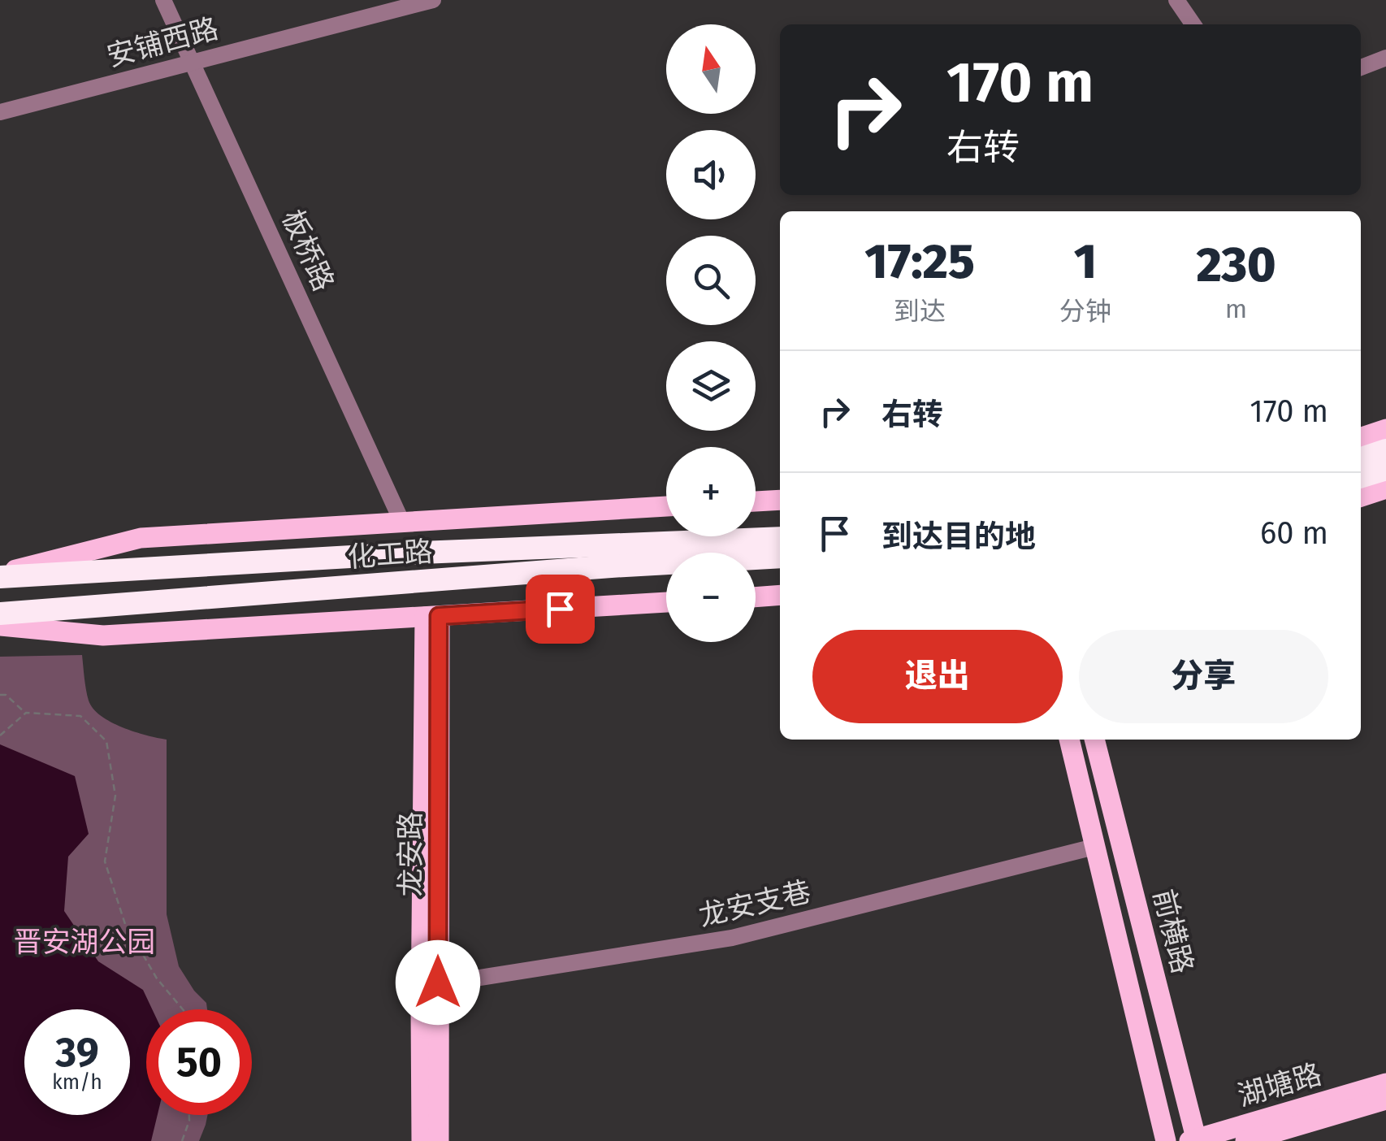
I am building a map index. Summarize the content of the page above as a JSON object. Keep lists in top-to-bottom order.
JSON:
{
  "streets": {
    "highway": ["化工路"],
    "main road": ["龙安路", "前横路", "湖塘路"],
    "street": ["安铺西路", "板桥路", "龙安支巷"]
  },
  "crossings": [
    ["安铺西路", "板桥路"],
    ["板桥路", "化工路"],
    ["龙安路", "龙安支巷"],
    ["龙安支巷", "前横路"],
    ["前横路", "湖塘路"]
  ],
  "parks": ["晋安湖公园"],
  "north": "top",
  "page": {
    "map_buttons": ["+", "−"],
    "turn": ["170 m", "右转"],
    "eta": [
      "17:25",
      "到达",
      "1",
      "分钟",
      "230",
      "m"
    ],
    "list": [
      {
        "name": "右转",
        "value": "170 m"
      },
      {
        "name": "到达目的地",
        "value": "60 m"
      }
    ],
    "buttons": ["退出", "分享"],
    "speed": "39 km/h",
    "limit": "50"
  }
}
